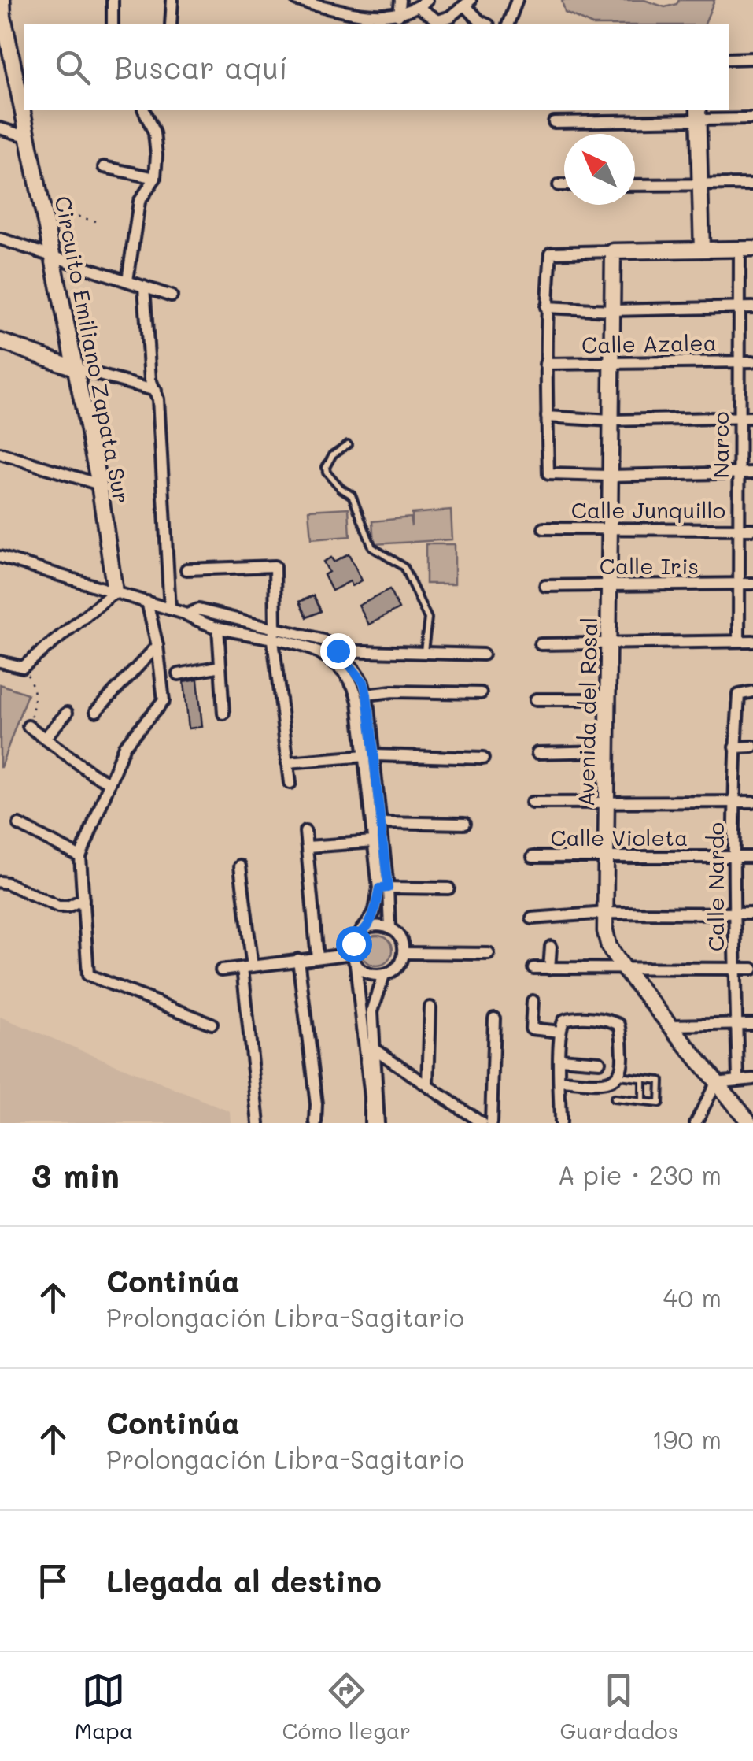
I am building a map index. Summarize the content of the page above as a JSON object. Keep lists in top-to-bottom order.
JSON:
{
  "streets": {
    "street": [
      "Calle Azalea",
      "Circuito Emiliano Zapata Sur",
      "Narco",
      "Calle Junquillo",
      "Calle Iris",
      "Avenida del Rosal",
      "Calle Violeta",
      "Calle Nardo"
    ]
  },
  "crossings": [
    ["Calle Azalea", "Narco"],
    ["Calle Azalea", "Avenida del Rosal"],
    ["Narco", "Calle Junquillo"],
    ["Narco", "Calle Iris"],
    ["Calle Junquillo", "Avenida del Rosal"],
    ["Calle Iris", "Avenida del Rosal"],
    ["Avenida del Rosal", "Calle Violeta"],
    ["Calle Violeta", "Calle Nardo"]
  ],
  "north": "top left",
  "page": {
    "search": "Buscar aquí",
    "heading": ["3 min", "A pie · 230 m"],
    "list": [
      ["Continúa", "Prolongación Libra-Sagitario", "40 m"],
      ["Continúa", "Prolongación Libra-Sagitario", "190 m"],
      "Llegada al destino"
    ],
    "nav": ["Mapa", "Cómo llegar", "Guardados"]
  }
}
